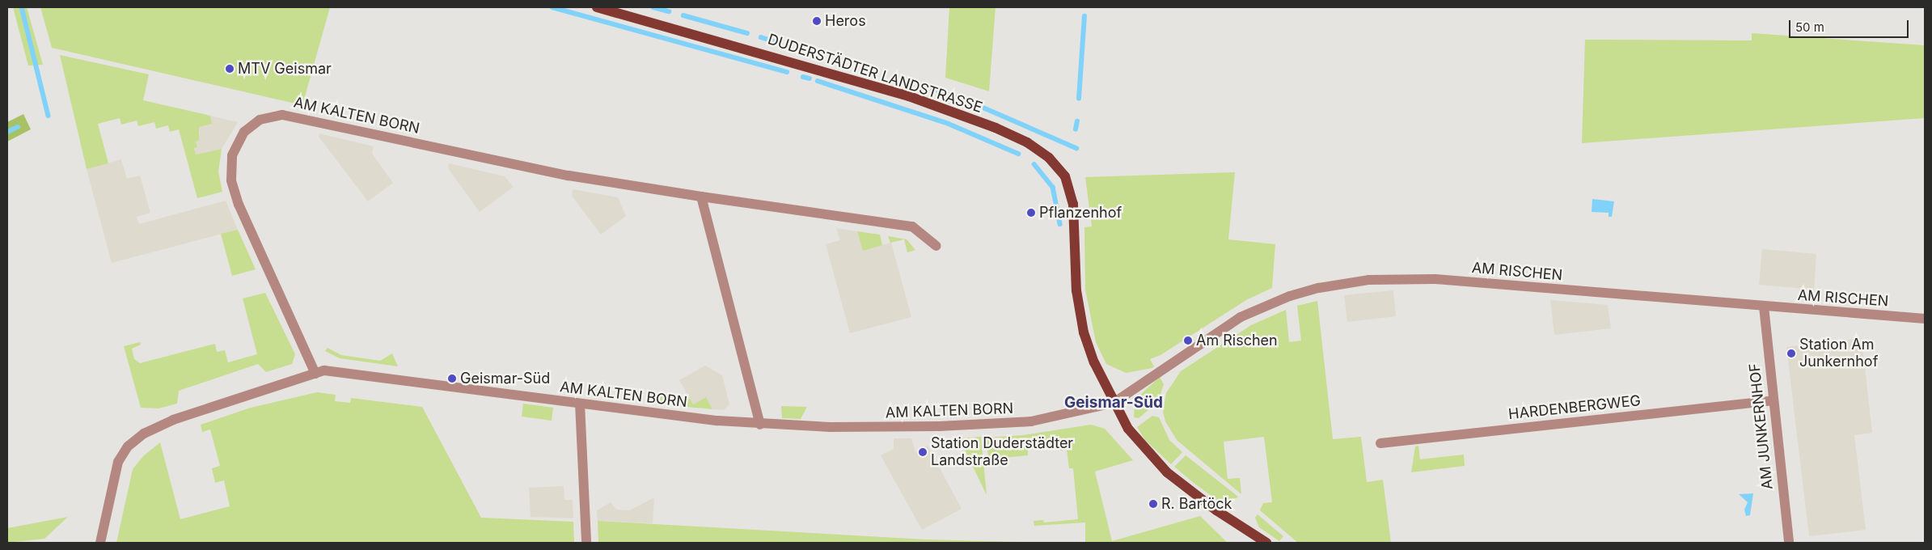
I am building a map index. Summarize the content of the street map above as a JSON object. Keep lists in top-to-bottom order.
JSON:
{
  "streets": {
    "main road": ["DUDERSTÄDTER LANDSTRASSE"],
    "street": [
      "AM KALTEN BORN",
      "AM RISCHEN",
      "HARDENBERGWEG",
      "AM JUNKERNHOF"
    ]
  },
  "crossings": [
    ["DUDERSTÄDTER LANDSTRASSE", "AM KALTEN BORN"],
    ["DUDERSTÄDTER LANDSTRASSE", "AM RISCHEN"],
    ["AM KALTEN BORN", "AM RISCHEN"],
    ["AM RISCHEN", "AM JUNKERNHOF"],
    ["HARDENBERGWEG", "AM JUNKERNHOF"]
  ],
  "districts": ["Geismar-Süd"],
  "places": [
    "Heros",
    "MTV Geismar",
    "Pflanzenhof",
    "Am Rischen",
    "Station Am Junkernhof",
    "Geismar-Süd",
    "Station Duderstädter Landstraße",
    "R. Bartöck"
  ],
  "scale_bar": "50 m"
}
